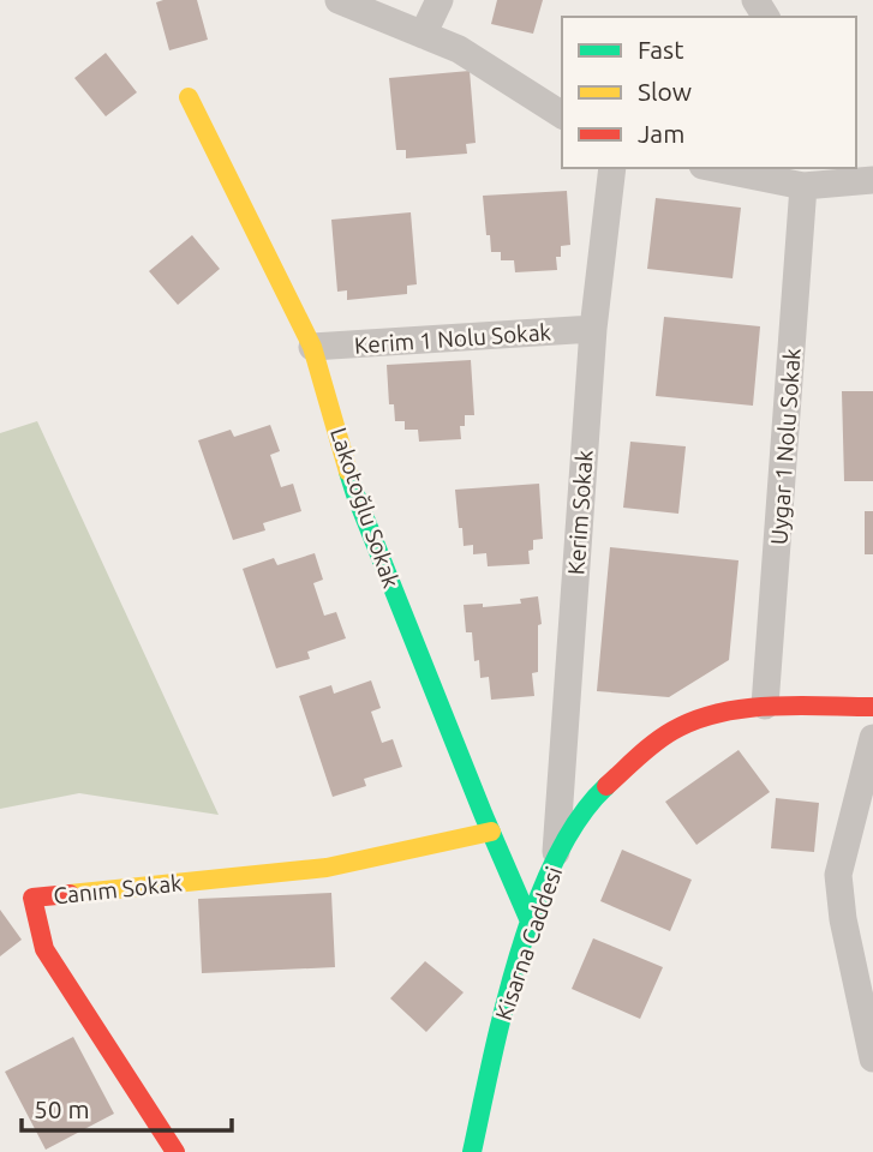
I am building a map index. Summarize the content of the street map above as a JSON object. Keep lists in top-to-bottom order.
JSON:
{
  "streets": {
    "street": [
      "Kerim 1 Nolu Sokak",
      "Uygar 1 Nolu Sokak",
      "Lakotoğlu Sokak",
      "Kerim Sokak",
      "Canım Sokak",
      "Kisarna Caddesi"
    ]
  },
  "crossings": [
    ["Kerim 1 Nolu Sokak", "Lakotoğlu Sokak"],
    ["Kerim 1 Nolu Sokak", "Kerim Sokak"],
    ["Uygar 1 Nolu Sokak", "Kisarna Caddesi"],
    ["Lakotoğlu Sokak", "Canım Sokak"],
    ["Lakotoğlu Sokak", "Kisarna Caddesi"],
    ["Kerim Sokak", "Kisarna Caddesi"]
  ],
  "legend": ["Fast", "Slow", "Jam"],
  "scale_bar": "50 m"
}
